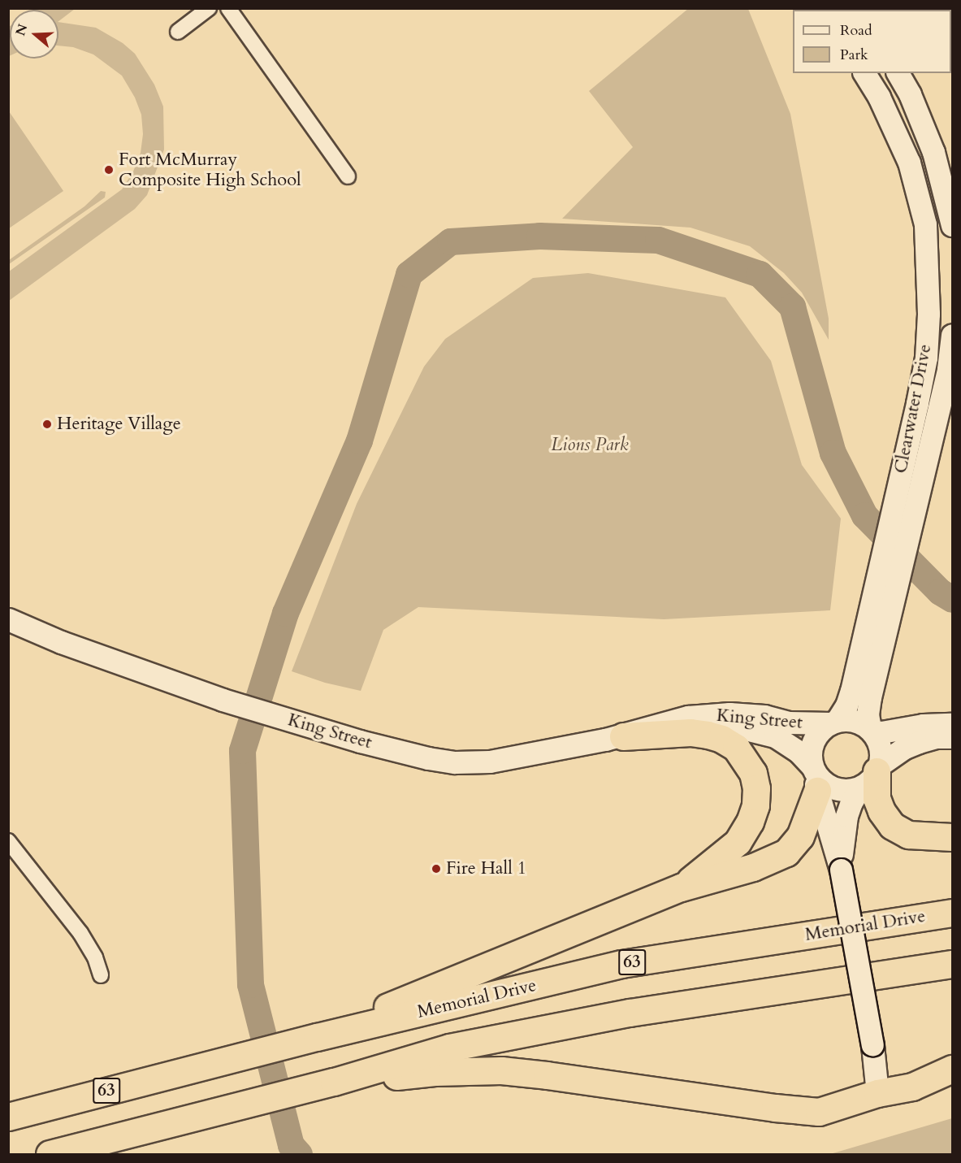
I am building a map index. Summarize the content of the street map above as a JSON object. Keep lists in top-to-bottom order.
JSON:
{
  "streets": {
    "highway": ["Memorial Drive", "63"],
    "main road": ["Clearwater Drive", "King Street"]
  },
  "crossings": [
    ["Clearwater Drive", "King Street"]
  ],
  "parks": ["Lions Park"],
  "places": ["Fort McMurray Composite High School", "Heritage Village", "Fire Hall 1"],
  "legend": ["Road", "Park"],
  "north": "left"
}
